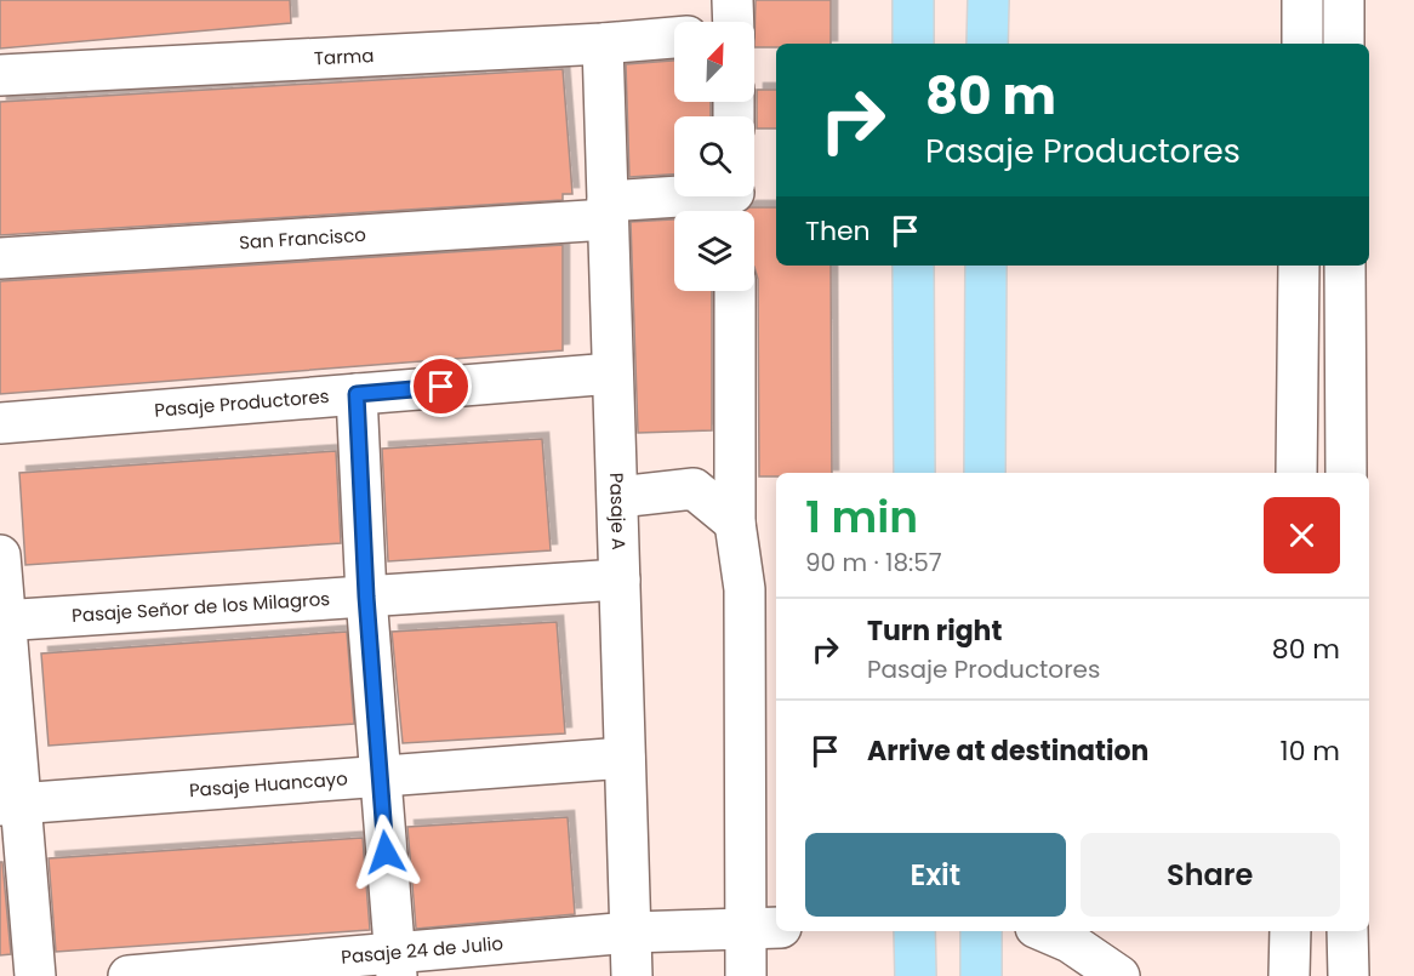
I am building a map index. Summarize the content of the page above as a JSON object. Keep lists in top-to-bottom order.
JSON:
{
  "streets": {
    "lane": [
      "Tarma",
      "San Francisco",
      "Pasaje Productores",
      "Pasaje A",
      "Pasaje Señor de los Milagros",
      "Pasaje Huancayo",
      "Pasaje 24 de Julio"
    ]
  },
  "crossings": [
    ["Tarma", "Pasaje A"],
    ["San Francisco", "Pasaje A"],
    ["Pasaje Productores", "Pasaje A"],
    ["Pasaje A", "Pasaje Señor de los Milagros"],
    ["Pasaje A", "Pasaje Huancayo"],
    ["Pasaje A", "Pasaje 24 de Julio"]
  ],
  "north": "top right",
  "page": {
    "turn": ["80 m", "Pasaje Productores"],
    "then": "Then",
    "heading": ["1 min", "90 m · 18:57"],
    "list": [
      {
        "name": "Turn right",
        "note": "Pasaje Productores",
        "value": "80 m"
      },
      {
        "name": "Arrive at destination",
        "value": "10 m"
      }
    ],
    "buttons": ["Exit", "Share"]
  }
}
